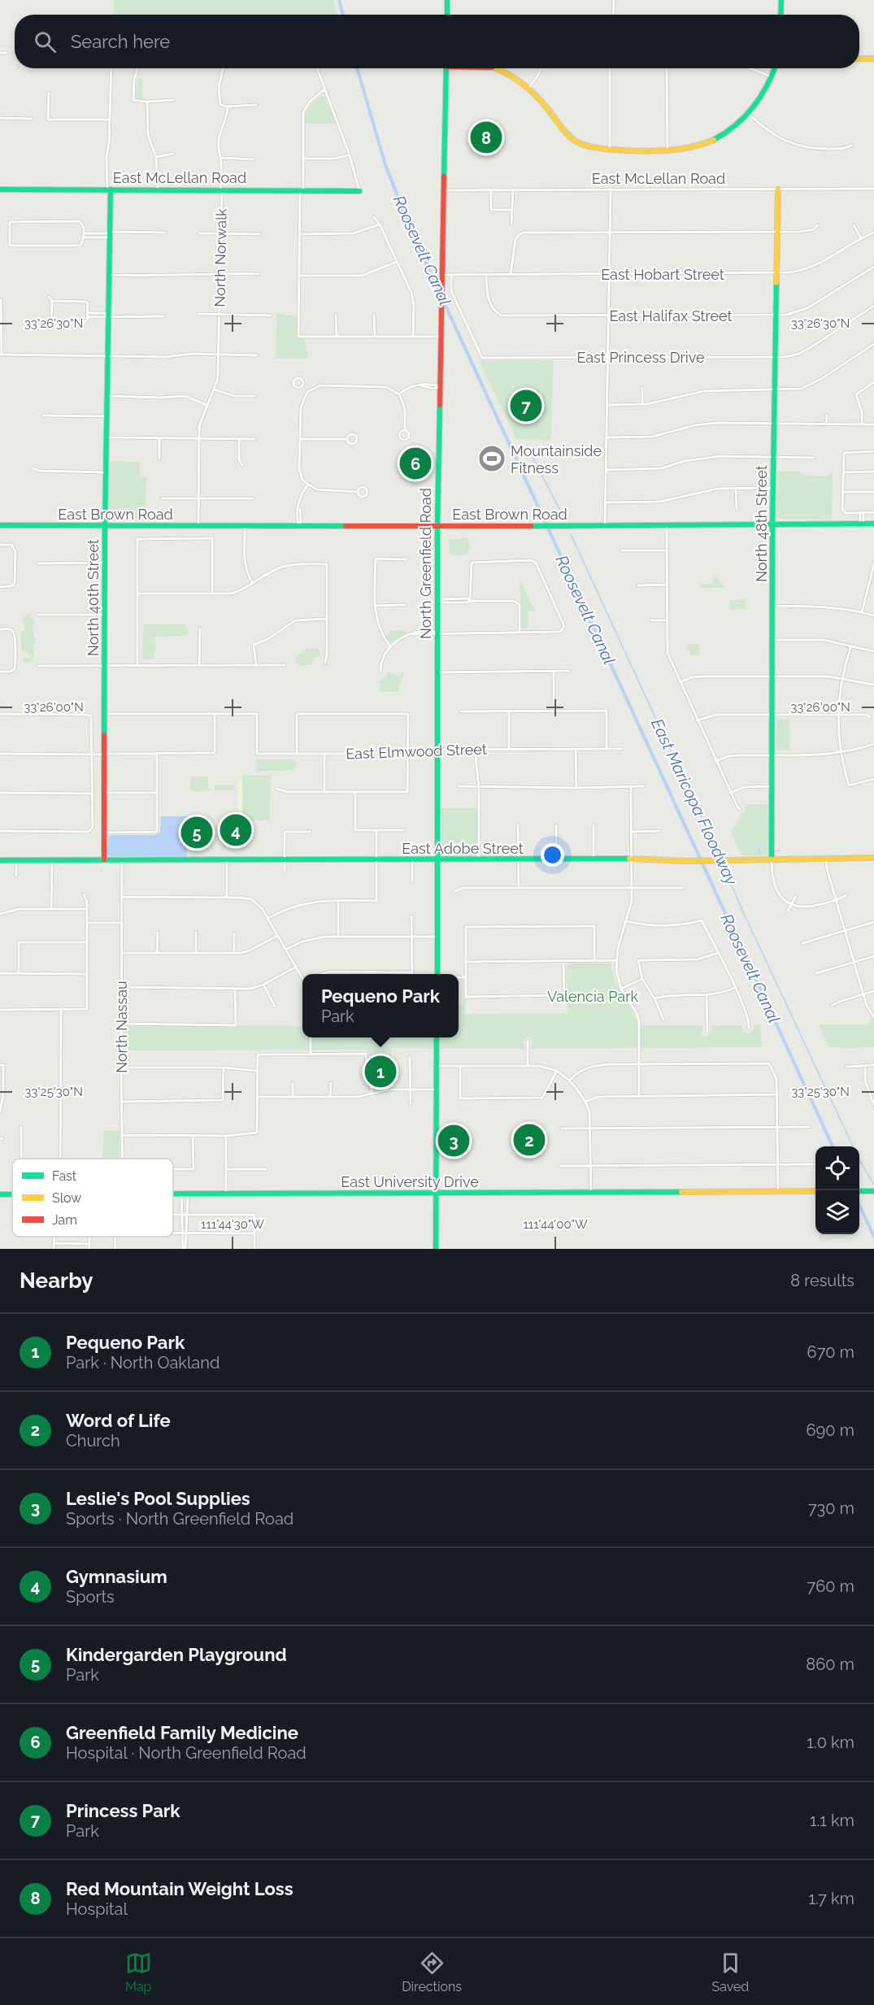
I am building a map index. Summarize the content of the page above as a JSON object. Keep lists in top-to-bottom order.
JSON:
{
  "streets": {
    "street": [
      "East McLellan Road",
      "North Norwalk",
      "East Hobart Street",
      "East Halifax Street",
      "East Princess Drive",
      "East Brown Road",
      "North 48th Street",
      "North Greenfield Road",
      "North 40th Street",
      "East Elmwood Street",
      "East Adobe Street",
      "North Nassau",
      "East University Drive"
    ]
  },
  "crossings": [
    ["East McLellan Road", "North Norwalk"],
    ["East McLellan Road", "North 48th Street"],
    ["East McLellan Road", "North Greenfield Road"],
    ["East McLellan Road", "North 40th Street"],
    ["North Norwalk", "East Brown Road"],
    ["East Hobart Street", "East Halifax Street"],
    ["East Hobart Street", "East Princess Drive"],
    ["East Hobart Street", "North 48th Street"],
    ["East Hobart Street", "North Greenfield Road"],
    ["East Halifax Street", "North 48th Street"],
    ["East Princess Drive", "North 48th Street"],
    ["East Brown Road", "North 48th Street"],
    ["East Brown Road", "North Greenfield Road"],
    ["East Brown Road", "North 40th Street"],
    ["North 48th Street", "East Adobe Street"],
    ["North Greenfield Road", "East Elmwood Street"],
    ["North Greenfield Road", "East Adobe Street"],
    ["North 40th Street", "East Adobe Street"],
    ["East Adobe Street", "North Nassau"]
  ],
  "water": ["Roosevelt Canal", "East Maricopa Floodway"],
  "parks": ["Valencia Park"],
  "places": {
    "sports": ["Mountainside Fitness"]
  },
  "legend": ["Fast", "Slow", "Jam"],
  "page": {
    "search": "Search here",
    "pins": [
      "8",
      "7",
      "6",
      "4",
      "5",
      "1",
      "2",
      "3"
    ],
    "popup": ["Pequeno Park", "Park"],
    "heading": ["Nearby", "8 results"],
    "list": [
      {
        "mark": "1",
        "name": "Pequeno Park",
        "note": "Park · North Oakland",
        "value": "670 m"
      },
      {
        "mark": "2",
        "name": "Word of Life",
        "note": "Church",
        "value": "690 m"
      },
      {
        "mark": "3",
        "name": "Leslie's Pool Supplies",
        "note": "Sports · North Greenfield Road",
        "value": "730 m"
      },
      {
        "mark": "4",
        "name": "Gymnasium",
        "note": "Sports",
        "value": "760 m"
      },
      {
        "mark": "5",
        "name": "Kindergarden Playground",
        "note": "Park",
        "value": "860 m"
      },
      {
        "mark": "6",
        "name": "Greenfield Family Medicine",
        "note": "Hospital · North Greenfield Road",
        "value": "1.0 km"
      },
      {
        "mark": "7",
        "name": "Princess Park",
        "note": "Park",
        "value": "1.1 km"
      },
      {
        "mark": "8",
        "name": "Red Mountain Weight Loss",
        "note": "Hospital",
        "value": "1.7 km"
      }
    ],
    "nav": ["Map", "Directions", "Saved"]
  },
  "coordinates": [
    "33°26'30\"N",
    "33°26'00\"N",
    "33°25'30\"N",
    "111°44'30\"W",
    "111°44'00\"W"
  ]
}
